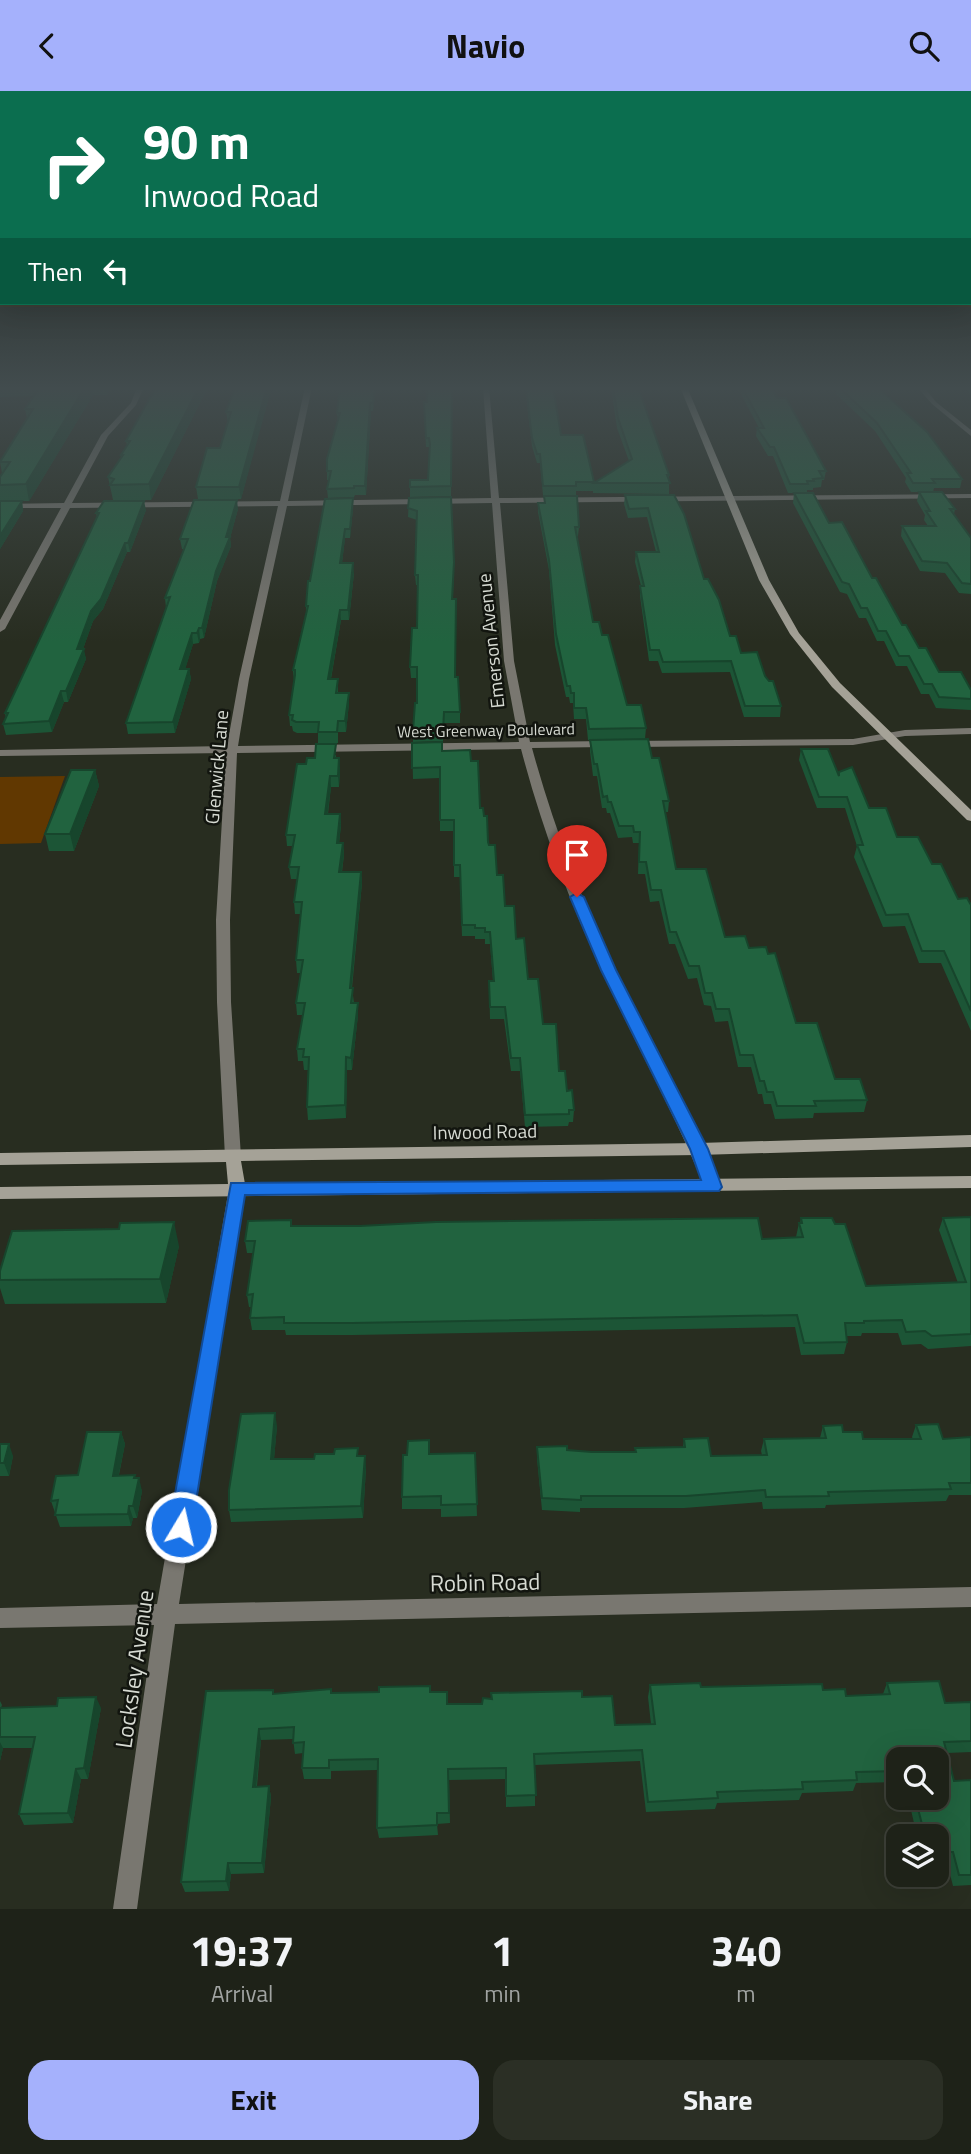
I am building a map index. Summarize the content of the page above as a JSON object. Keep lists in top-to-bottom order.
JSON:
{
  "streets": {
    "main road": ["Inwood Road"],
    "street": [
      "Emerson Avenue",
      "West Greenway Boulevard",
      "Glenwick Lane",
      "Robin Road",
      "Locksley Avenue"
    ]
  },
  "crossings": [
    ["Emerson Avenue", "West Greenway Boulevard"],
    ["Emerson Avenue", "Inwood Road"],
    ["West Greenway Boulevard", "Glenwick Lane"],
    ["Glenwick Lane", "Inwood Road"],
    ["Robin Road", "Locksley Avenue"]
  ],
  "page": {
    "header": "Navio",
    "turn": ["90 m", "Inwood Road"],
    "then": "Then",
    "eta": [
      "19:37",
      "Arrival",
      "1",
      "min",
      "340",
      "m"
    ],
    "buttons": ["Exit", "Share"]
  }
}
